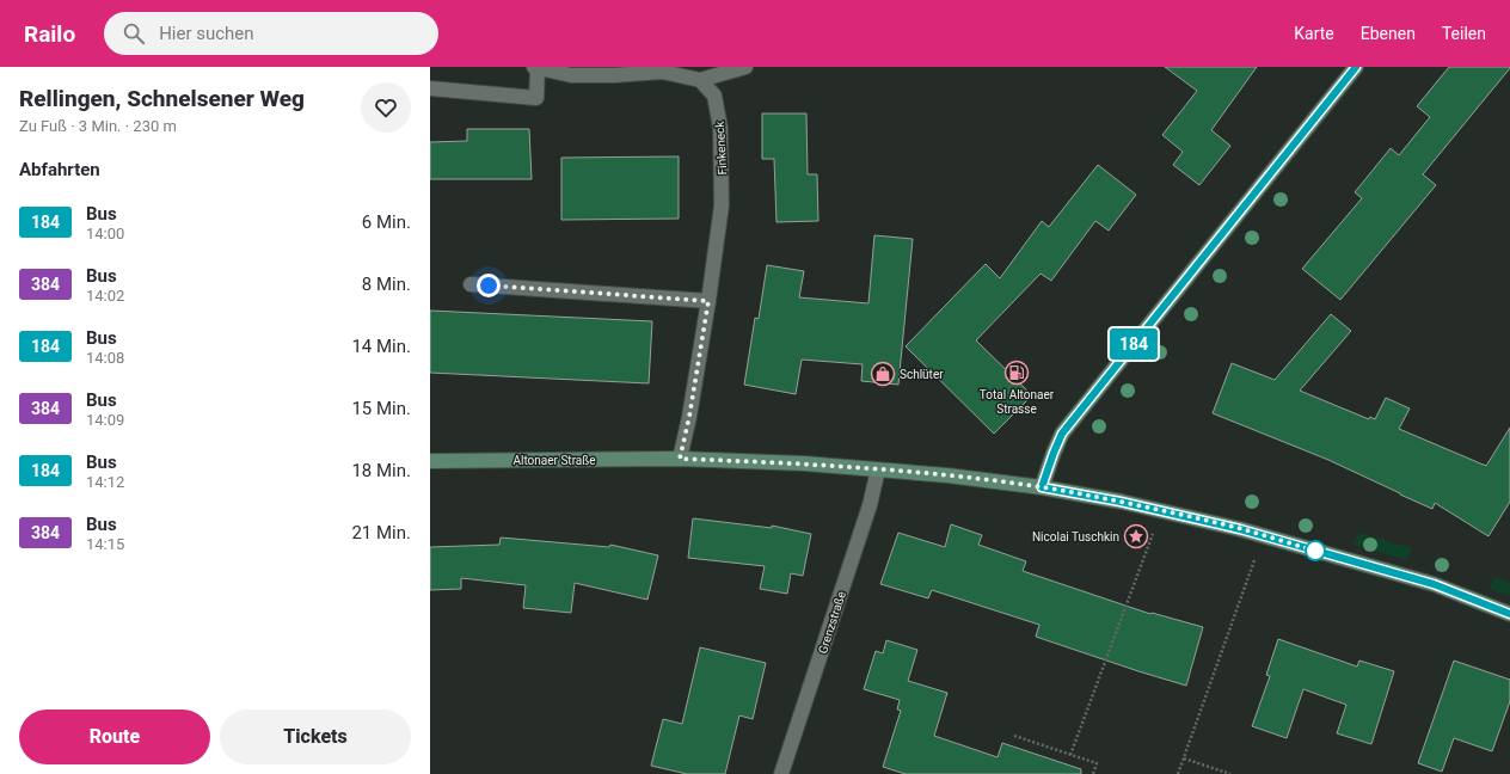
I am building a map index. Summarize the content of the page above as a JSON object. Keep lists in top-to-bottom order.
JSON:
{
  "streets": {
    "main road": ["Altonaer Straße"],
    "street": ["Finkeneck", "Grenzstraße"]
  },
  "crossings": [
    ["Altonaer Straße", "Grenzstraße"]
  ],
  "places": {
    "fuel station": ["Total Altonaer Strasse"],
    "shop": ["Schlüter"],
    "place": ["Nicolai Tuschkin"]
  },
  "lines": ["bus line 184"],
  "page": {
    "header": "Railo",
    "search": "Hier suchen",
    "nav": ["Karte", "Ebenen", "Teilen"],
    "heading": [
      ["Rellingen, Schnelsener Weg", "Zu Fuß · 3 Min. · 230 m"],
      "Abfahrten"
    ],
    "on_map": "184",
    "list": [
      {
        "mark": "184",
        "name": "Bus",
        "note": "14:00",
        "value": "6 Min."
      },
      {
        "mark": "384",
        "name": "Bus",
        "note": "14:02",
        "value": "8 Min."
      },
      {
        "mark": "184",
        "name": "Bus",
        "note": "14:08",
        "value": "14 Min."
      },
      {
        "mark": "384",
        "name": "Bus",
        "note": "14:09",
        "value": "15 Min."
      },
      {
        "mark": "184",
        "name": "Bus",
        "note": "14:12",
        "value": "18 Min."
      },
      {
        "mark": "384",
        "name": "Bus",
        "note": "14:15",
        "value": "21 Min."
      }
    ],
    "buttons": ["Route", "Tickets"]
  }
}
